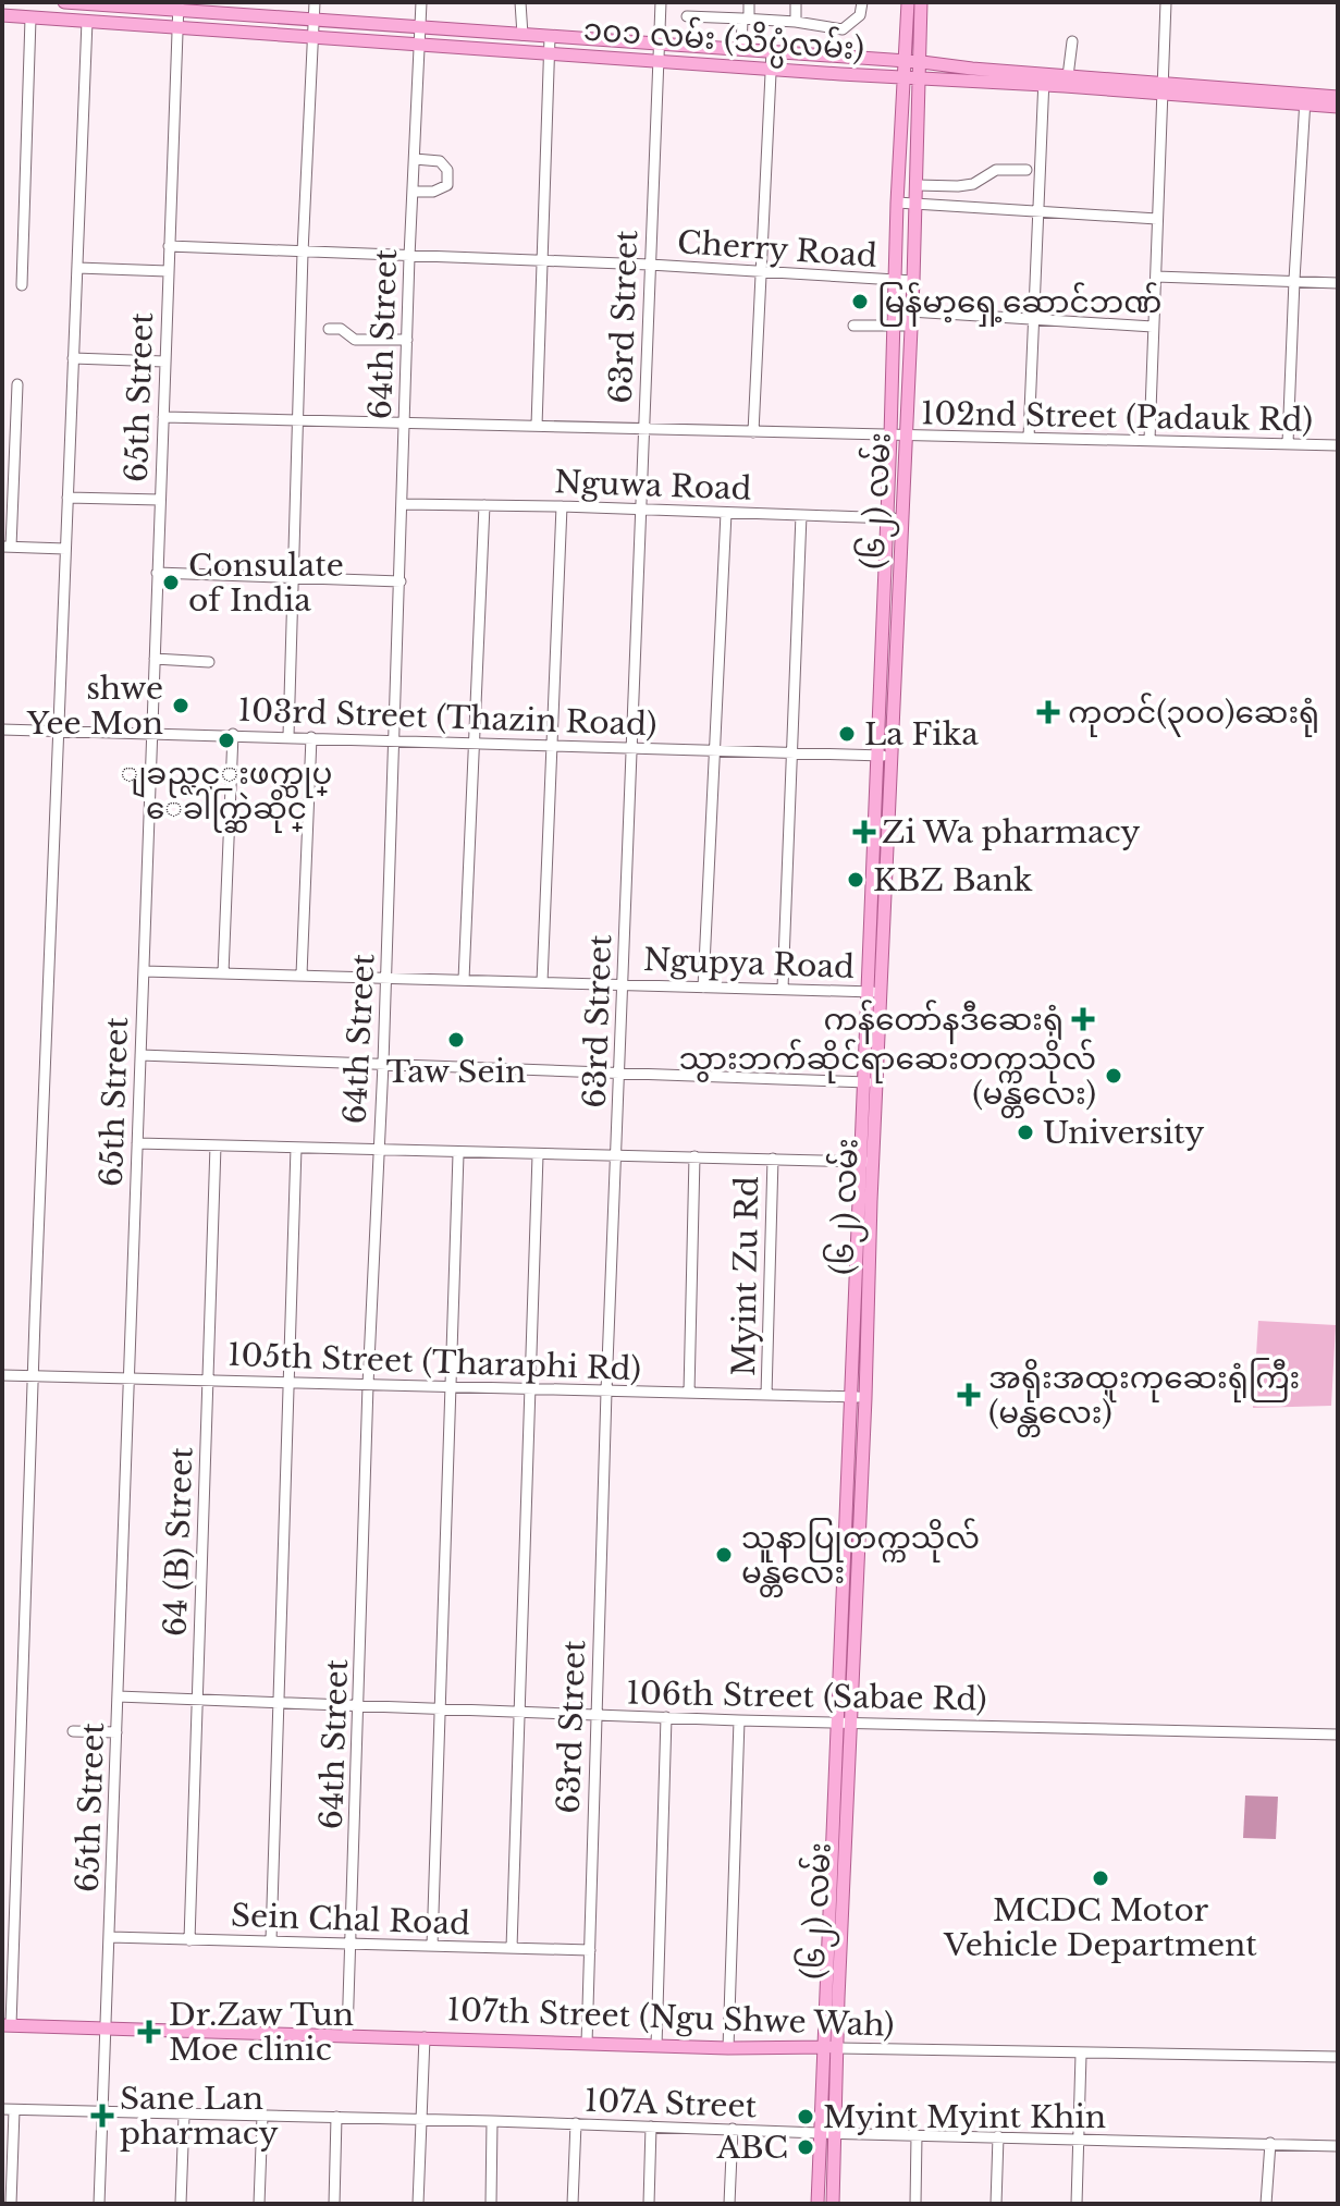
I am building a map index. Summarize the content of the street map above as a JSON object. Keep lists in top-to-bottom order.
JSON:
{
  "streets": {
    "main road": ["၁၀၁ လမ်း (သိပ္ပံလမ်း)", "(၆၂) လမ်း", "107th Street (Ngu Shwe Wah)"],
    "street": [
      "Cherry Road",
      "63rd Street",
      "64th Street",
      "65th Street",
      "102nd Street (Padauk Rd)",
      "Nguwa Road",
      "103rd Street (Thazin Road)",
      "Ngupya Road",
      "Myint Zu Rd",
      "105th Street (Tharaphi Rd)",
      "64 (B) Street",
      "106th Street (Sabae Rd)",
      "Sein Chal Road",
      "107A Street"
    ]
  },
  "crossings": [
    ["၁၀၁ လမ်း (သိပ္ပံလမ်း)", "63rd Street"],
    ["၁၀၁ လမ်း (သိပ္ပံလမ်း)", "64th Street"],
    ["၁၀၁ လမ်း (သိပ္ပံလမ်း)", "65th Street"],
    ["၁၀၁ လမ်း (သိပ္ပံလမ်း)", "(၆၂) လမ်း"],
    ["Cherry Road", "63rd Street"],
    ["Cherry Road", "64th Street"],
    ["Cherry Road", "65th Street"],
    ["Cherry Road", "(၆၂) လမ်း"],
    ["63rd Street", "102nd Street (Padauk Rd)"],
    ["63rd Street", "Nguwa Road"],
    ["63rd Street", "103rd Street (Thazin Road)"],
    ["63rd Street", "Ngupya Road"],
    ["63rd Street", "105th Street (Tharaphi Rd)"],
    ["63rd Street", "106th Street (Sabae Rd)"],
    ["63rd Street", "Sein Chal Road"],
    ["63rd Street", "107th Street (Ngu Shwe Wah)"],
    ["64th Street", "102nd Street (Padauk Rd)"],
    ["64th Street", "Nguwa Road"],
    ["64th Street", "103rd Street (Thazin Road)"],
    ["64th Street", "Ngupya Road"],
    ["64th Street", "105th Street (Tharaphi Rd)"],
    ["64th Street", "106th Street (Sabae Rd)"],
    ["64th Street", "Sein Chal Road"],
    ["64th Street", "107th Street (Ngu Shwe Wah)"],
    ["65th Street", "102nd Street (Padauk Rd)"],
    ["65th Street", "103rd Street (Thazin Road)"],
    ["65th Street", "Ngupya Road"],
    ["65th Street", "105th Street (Tharaphi Rd)"],
    ["65th Street", "106th Street (Sabae Rd)"],
    ["65th Street", "Sein Chal Road"],
    ["65th Street", "107th Street (Ngu Shwe Wah)"],
    ["65th Street", "107A Street"],
    ["102nd Street (Padauk Rd)", "(၆၂) လမ်း"],
    ["Nguwa Road", "(၆၂) လမ်း"],
    ["(၆၂) လမ်း", "103rd Street (Thazin Road)"],
    ["(၆၂) လမ်း", "Ngupya Road"],
    ["(၆၂) လမ်း", "105th Street (Tharaphi Rd)"],
    ["(၆၂) လမ်း", "106th Street (Sabae Rd)"],
    ["(၆၂) လမ်း", "107th Street (Ngu Shwe Wah)"],
    ["(၆၂) လမ်း", "107A Street"],
    ["Myint Zu Rd", "105th Street (Tharaphi Rd)"],
    ["105th Street (Tharaphi Rd)", "64 (B) Street"],
    ["64 (B) Street", "106th Street (Sabae Rd)"],
    ["64 (B) Street", "Sein Chal Road"]
  ],
  "places": {
    "other": [
      "မြန်မာ့ရှေ့ဆောင်ဘဏ်",
      "Consulate of India",
      "shwe Yee Mon",
      "La Fika",
      "ျခည္လင္းဖက္ထုပ္ ေခါက္ဆြဲဆိုင္",
      "KBZ Bank",
      "Taw Sein",
      "သွားဘက်ဆိုင်ရာဆေးတက္ကသိုလ် (မန္တလေး)",
      "University",
      "သူနာပြုတက္ကသိုလ် မန္တလေး",
      "MCDC Motor Vehicle Department",
      "Myint Myint Khin",
      "ABC"
    ],
    "health": [
      "ကုတင်(၃၀၀)ဆေးရုံ",
      "Zi Wa pharmacy",
      "ကန်တော်နဒီဆေးရုံ",
      "အရိုးအထူးကုဆေးရုံကြီး (မန္တလေး)",
      "Dr.Zaw Tun Moe clinic",
      "Sane Lan pharmacy"
    ]
  }
}
